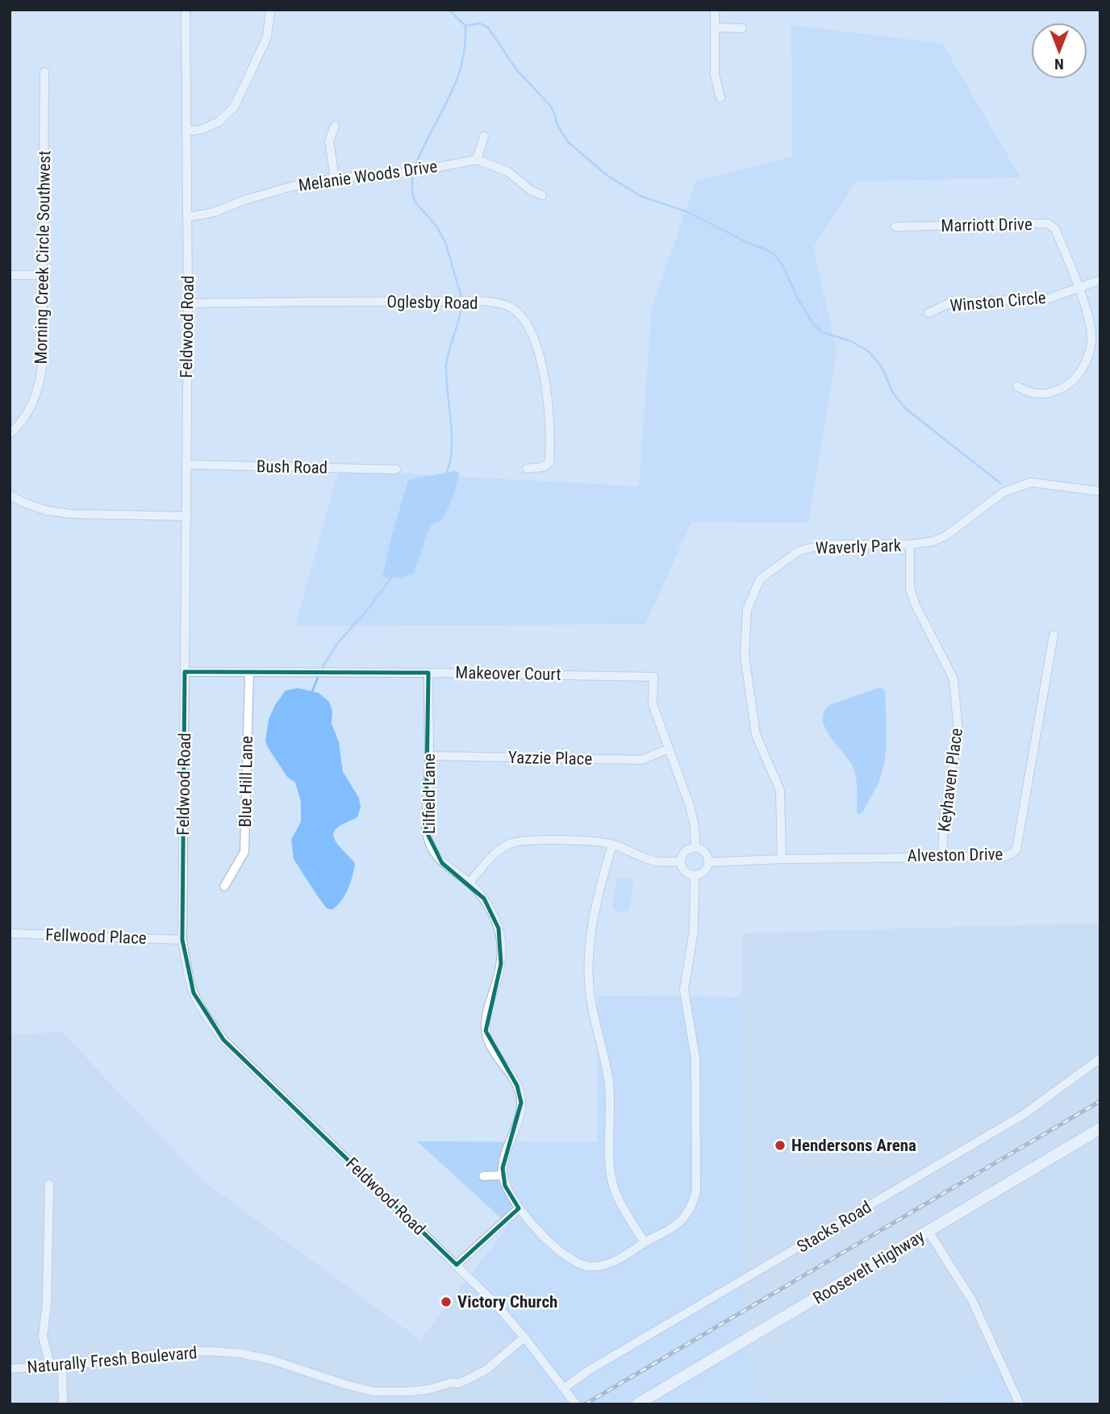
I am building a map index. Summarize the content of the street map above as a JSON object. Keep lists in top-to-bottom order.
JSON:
{
  "streets": {
    "main road": ["Roosevelt Highway"],
    "street": [
      "Melanie Woods Drive",
      "Marriott Drive",
      "Morning Creek Circle Southwest",
      "Winston Circle",
      "Oglesby Road",
      "Feldwood Road",
      "Bush Road",
      "Waverly Park",
      "Makeover Court",
      "Yazzie Place",
      "Keyhaven Place",
      "Blue Hill Lane",
      "Lilfield Lane",
      "Alveston Drive",
      "Fellwood Place",
      "Stacks Road",
      "Naturally Fresh Boulevard"
    ]
  },
  "crossings": [
    ["Melanie Woods Drive", "Feldwood Road"],
    ["Marriott Drive", "Winston Circle"],
    ["Oglesby Road", "Feldwood Road"],
    ["Feldwood Road", "Bush Road"],
    ["Feldwood Road", "Makeover Court"],
    ["Feldwood Road", "Fellwood Place"],
    ["Feldwood Road", "Stacks Road"],
    ["Feldwood Road", "Naturally Fresh Boulevard"],
    ["Waverly Park", "Keyhaven Place"],
    ["Waverly Park", "Alveston Drive"],
    ["Makeover Court", "Yazzie Place"],
    ["Makeover Court", "Blue Hill Lane"],
    ["Makeover Court", "Lilfield Lane"],
    ["Makeover Court", "Alveston Drive"],
    ["Yazzie Place", "Lilfield Lane"],
    ["Keyhaven Place", "Alveston Drive"]
  ],
  "places": ["Hendersons Arena", "Victory Church"],
  "north": "bottom"
}
